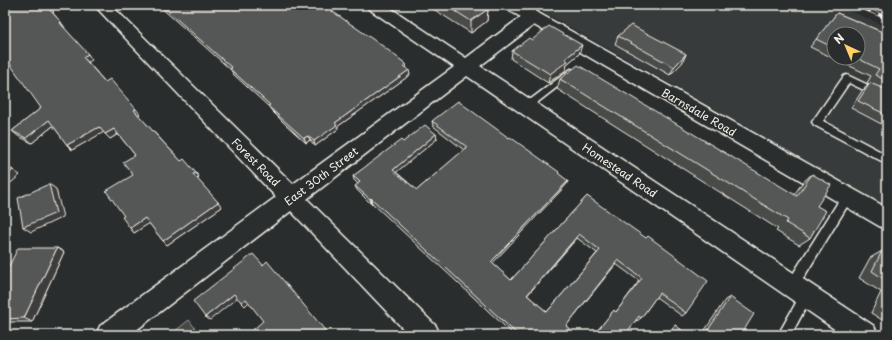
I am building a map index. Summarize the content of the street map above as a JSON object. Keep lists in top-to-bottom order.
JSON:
{
  "streets": {
    "street": [
      "Barnsdale Road",
      "Forest Road",
      "Homestead Road",
      "East 30th Street"
    ]
  },
  "crossings": [
    ["Barnsdale Road", "East 30th Street"],
    ["Forest Road", "East 30th Street"],
    ["Homestead Road", "East 30th Street"]
  ],
  "north": "top left"
}
